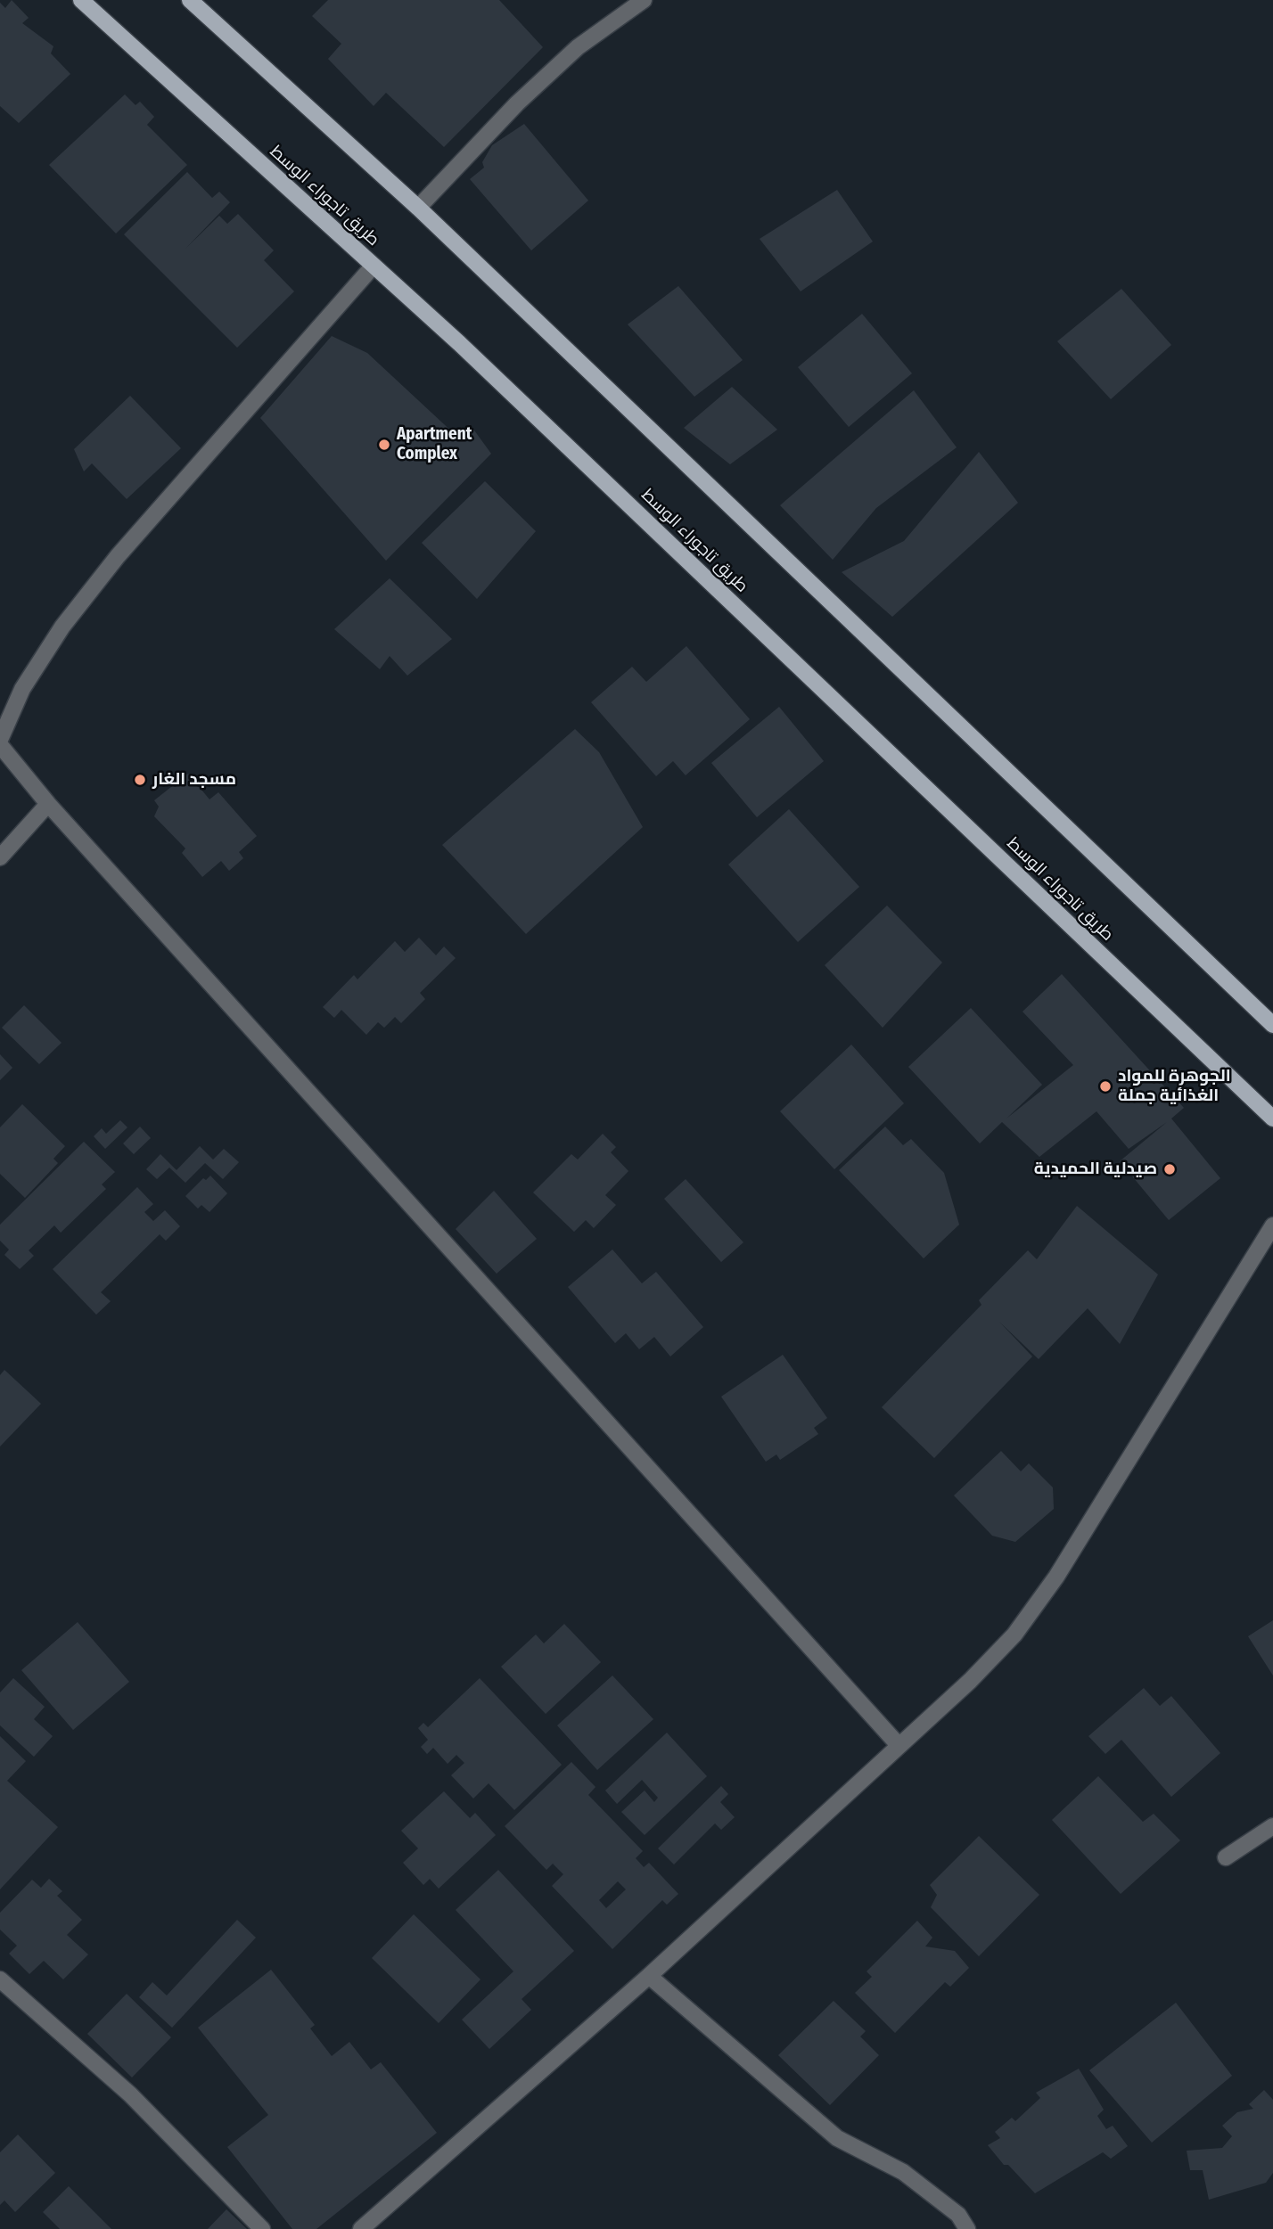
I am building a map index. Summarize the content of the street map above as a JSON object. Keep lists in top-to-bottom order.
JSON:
{
  "streets": {
    "main road": ["طريق تاجوراء الوسط"]
  },
  "places": [
    "Apartment Complex",
    "مسجد الغار",
    "الجوهرة للمواد الغذائية جملة",
    "صيدلية الحميدية"
  ]
}
